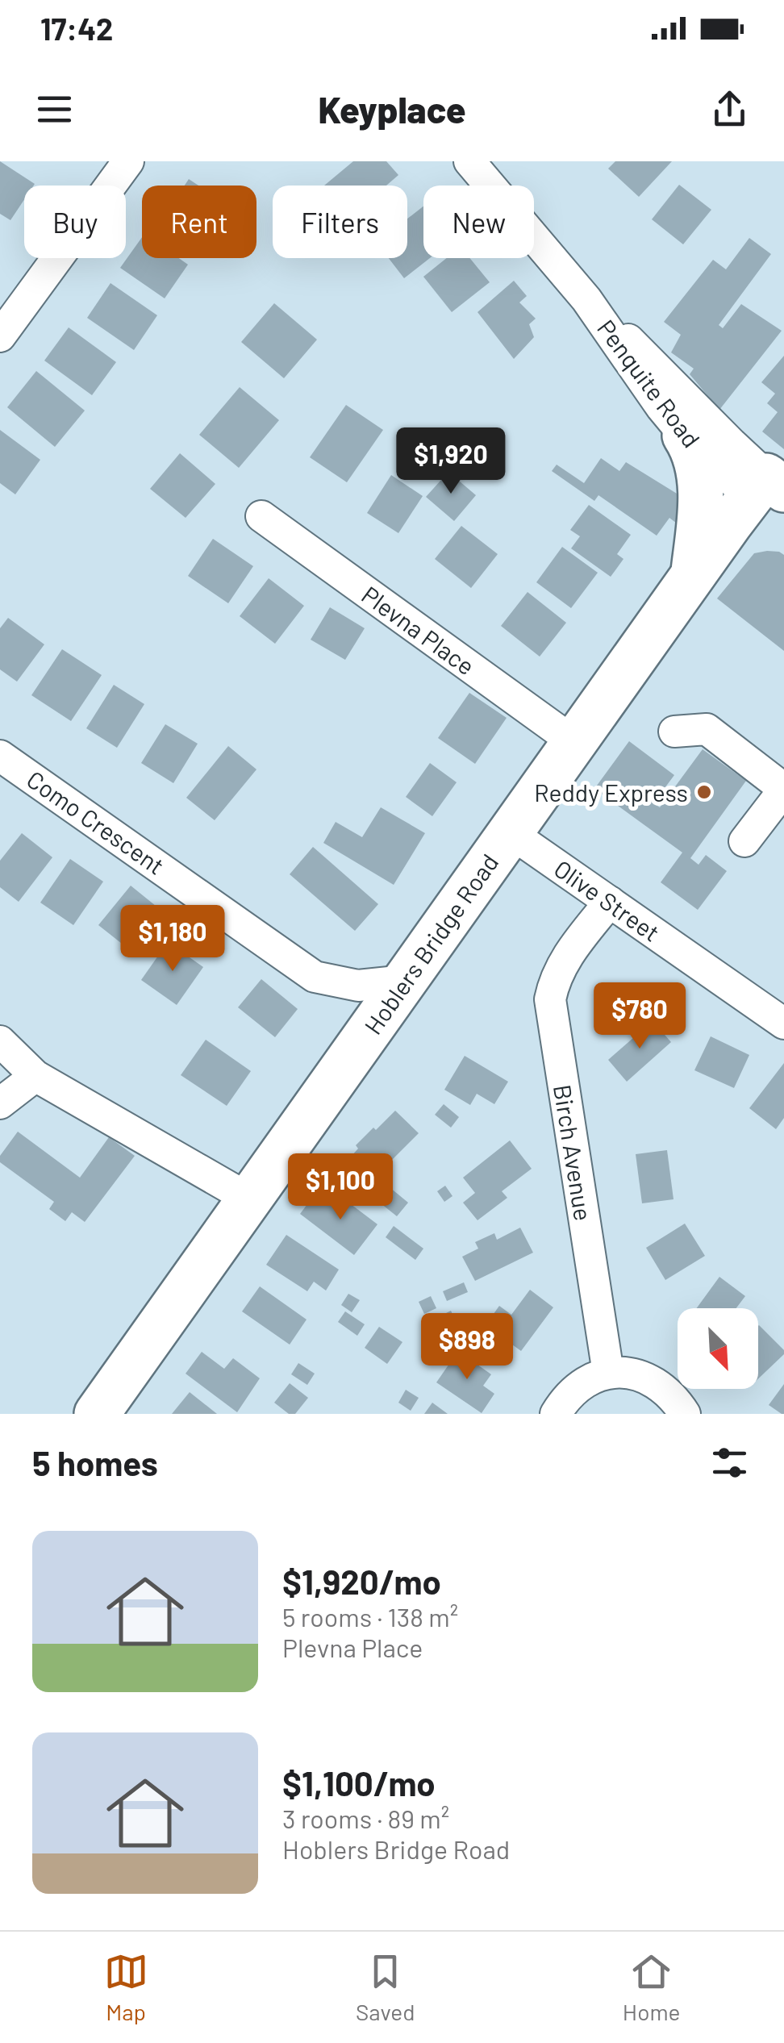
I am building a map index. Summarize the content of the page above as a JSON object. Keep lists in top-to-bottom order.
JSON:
{
  "streets": {
    "highway": ["Hoblers Bridge Road"],
    "street": [
      "Penquite Road",
      "Plevna Place",
      "Como Crescent",
      "Olive Street",
      "Birch Avenue"
    ]
  },
  "crossings": [
    ["Penquite Road", "Hoblers Bridge Road"],
    ["Plevna Place", "Hoblers Bridge Road"],
    ["Como Crescent", "Hoblers Bridge Road"],
    ["Olive Street", "Hoblers Bridge Road"],
    ["Olive Street", "Birch Avenue"]
  ],
  "places": ["Reddy Express"],
  "north": "bottom right",
  "page": {
    "status": "17:42",
    "header": "Keyplace",
    "chip": [
      "Buy",
      "Rent",
      "Filters",
      "New"
    ],
    "price": [
      "$1,920",
      "$1,180",
      "$780",
      "$1,100",
      "$898"
    ],
    "heading": "5 homes",
    "list": [
      {
        "name": "$1,920/mo",
        "note": "5 rooms · 138 m² · Plevna Place"
      },
      {
        "name": "$1,100/mo",
        "note": "3 rooms · 89 m² · Hoblers Bridge Road"
      }
    ],
    "tabs": ["Map", "Saved", "Home"]
  }
}
